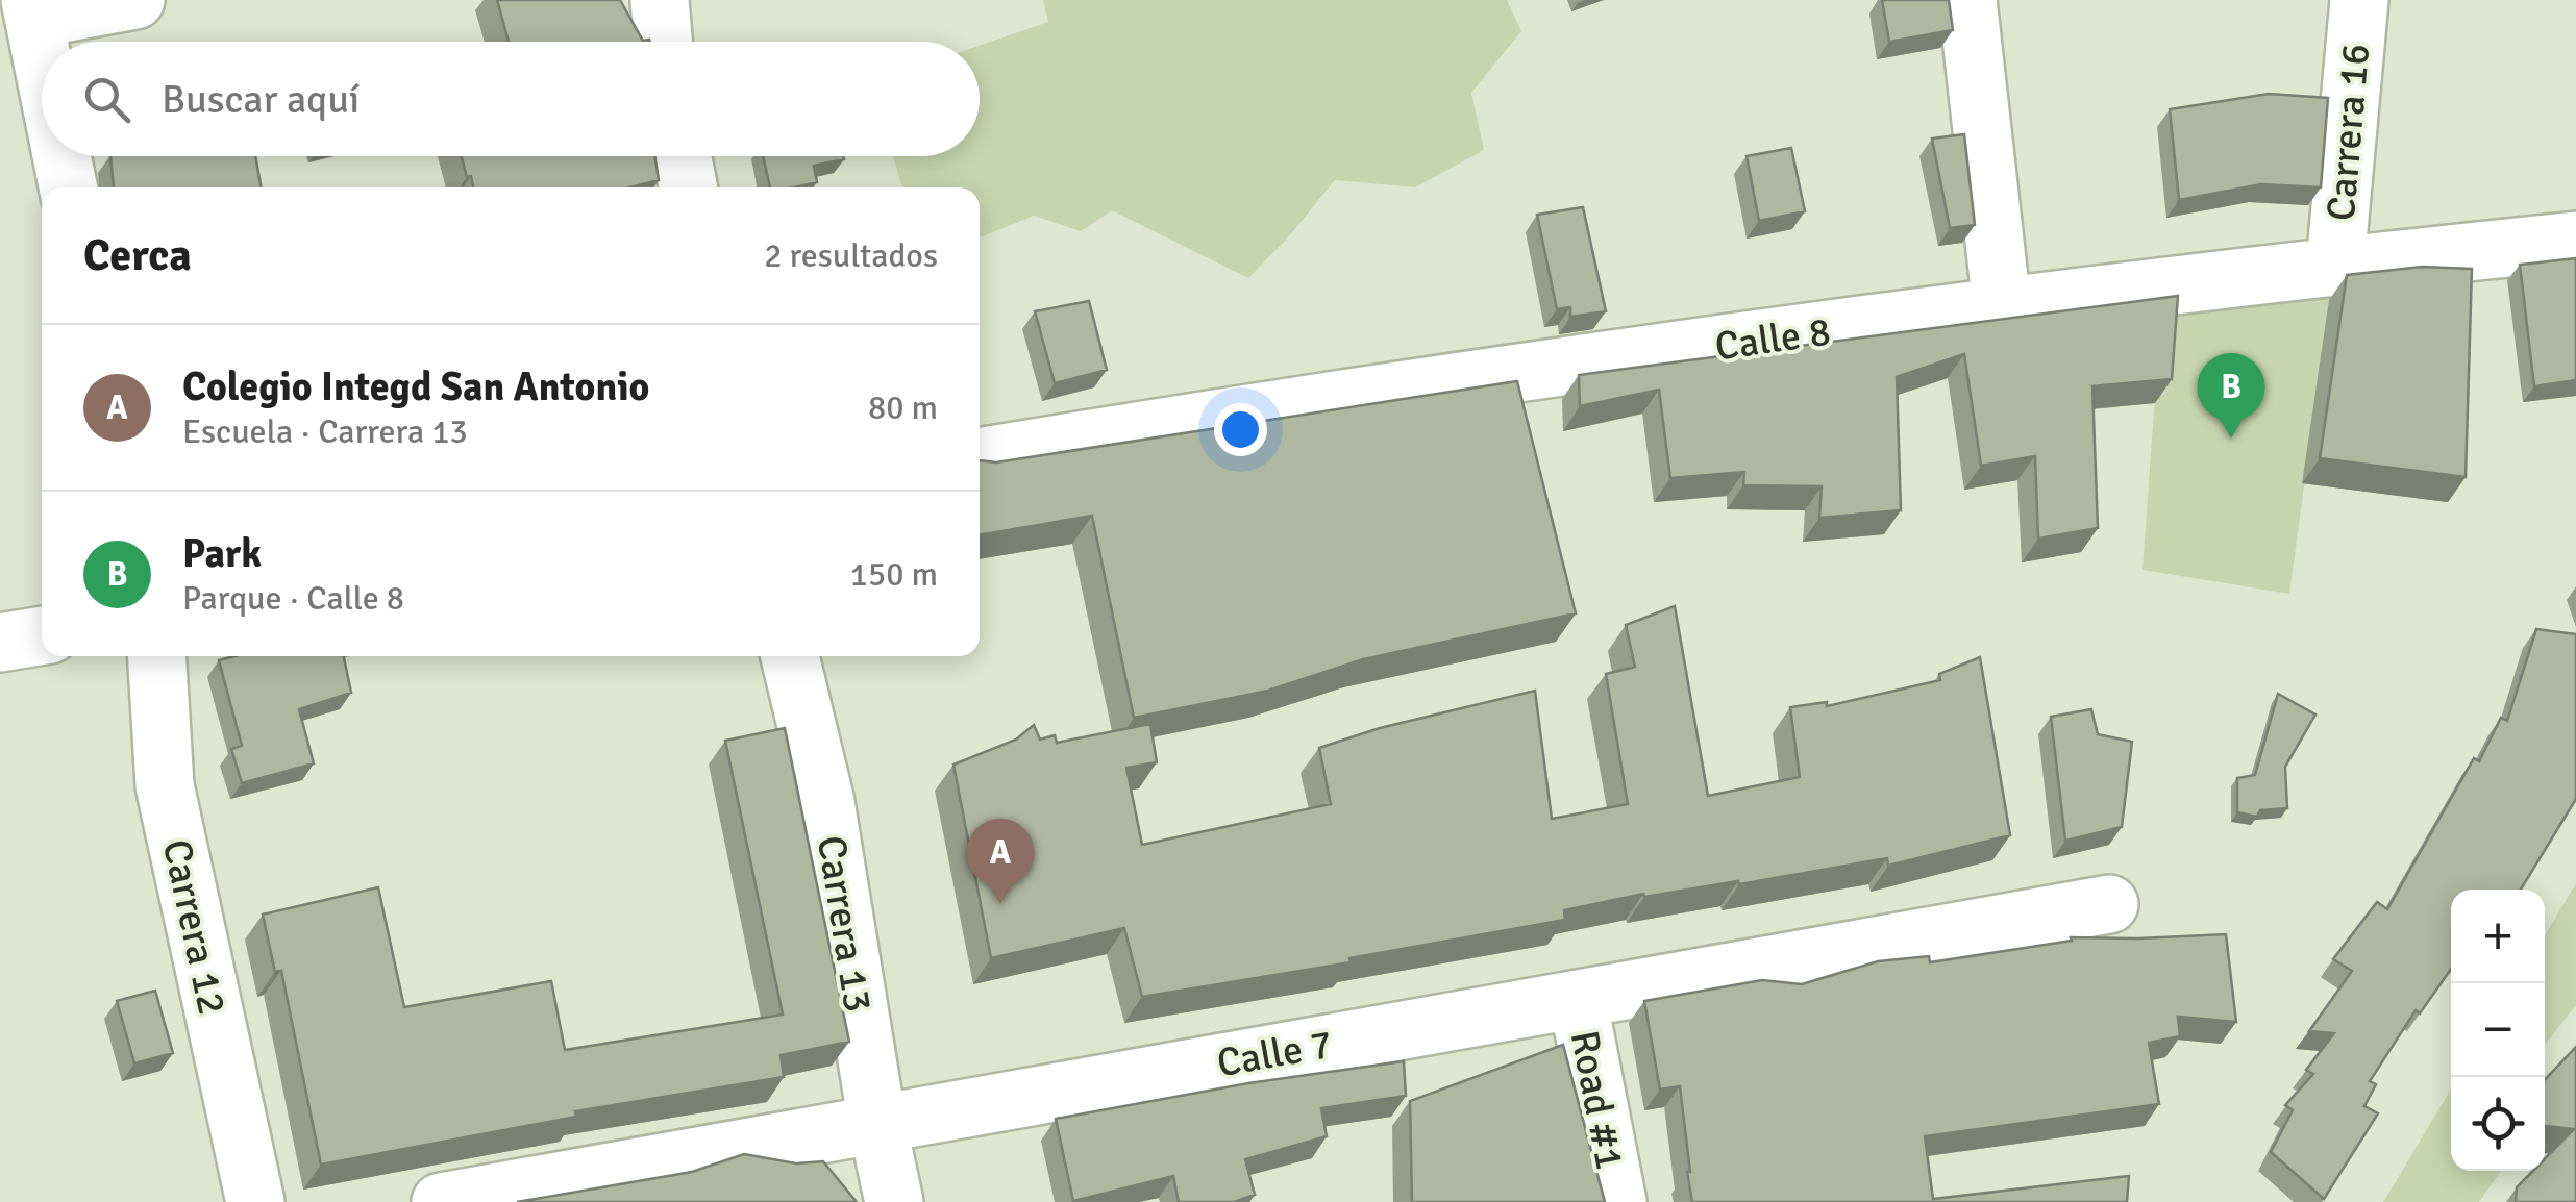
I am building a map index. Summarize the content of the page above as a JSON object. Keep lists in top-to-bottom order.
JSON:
{
  "streets": {
    "street": [
      "Carrera 16",
      "Calle 8",
      "Carrera 13",
      "Carrera 12",
      "Calle 7",
      "Road #1"
    ]
  },
  "crossings": [
    ["Carrera 16", "Calle 8"],
    ["Carrera 13", "Calle 7"],
    ["Calle 7", "Road #1"]
  ],
  "page": {
    "search": "Buscar aquí",
    "heading": ["Cerca", "2 resultados"],
    "list": [
      {
        "mark": "A",
        "name": "Colegio Integd San Antonio",
        "note": "Escuela · Carrera 13",
        "value": "80 m"
      },
      {
        "mark": "B",
        "name": "Park",
        "note": "Parque · Calle 8",
        "value": "150 m"
      }
    ],
    "pins": ["B", "A"],
    "map_buttons": ["+", "−"]
  }
}
